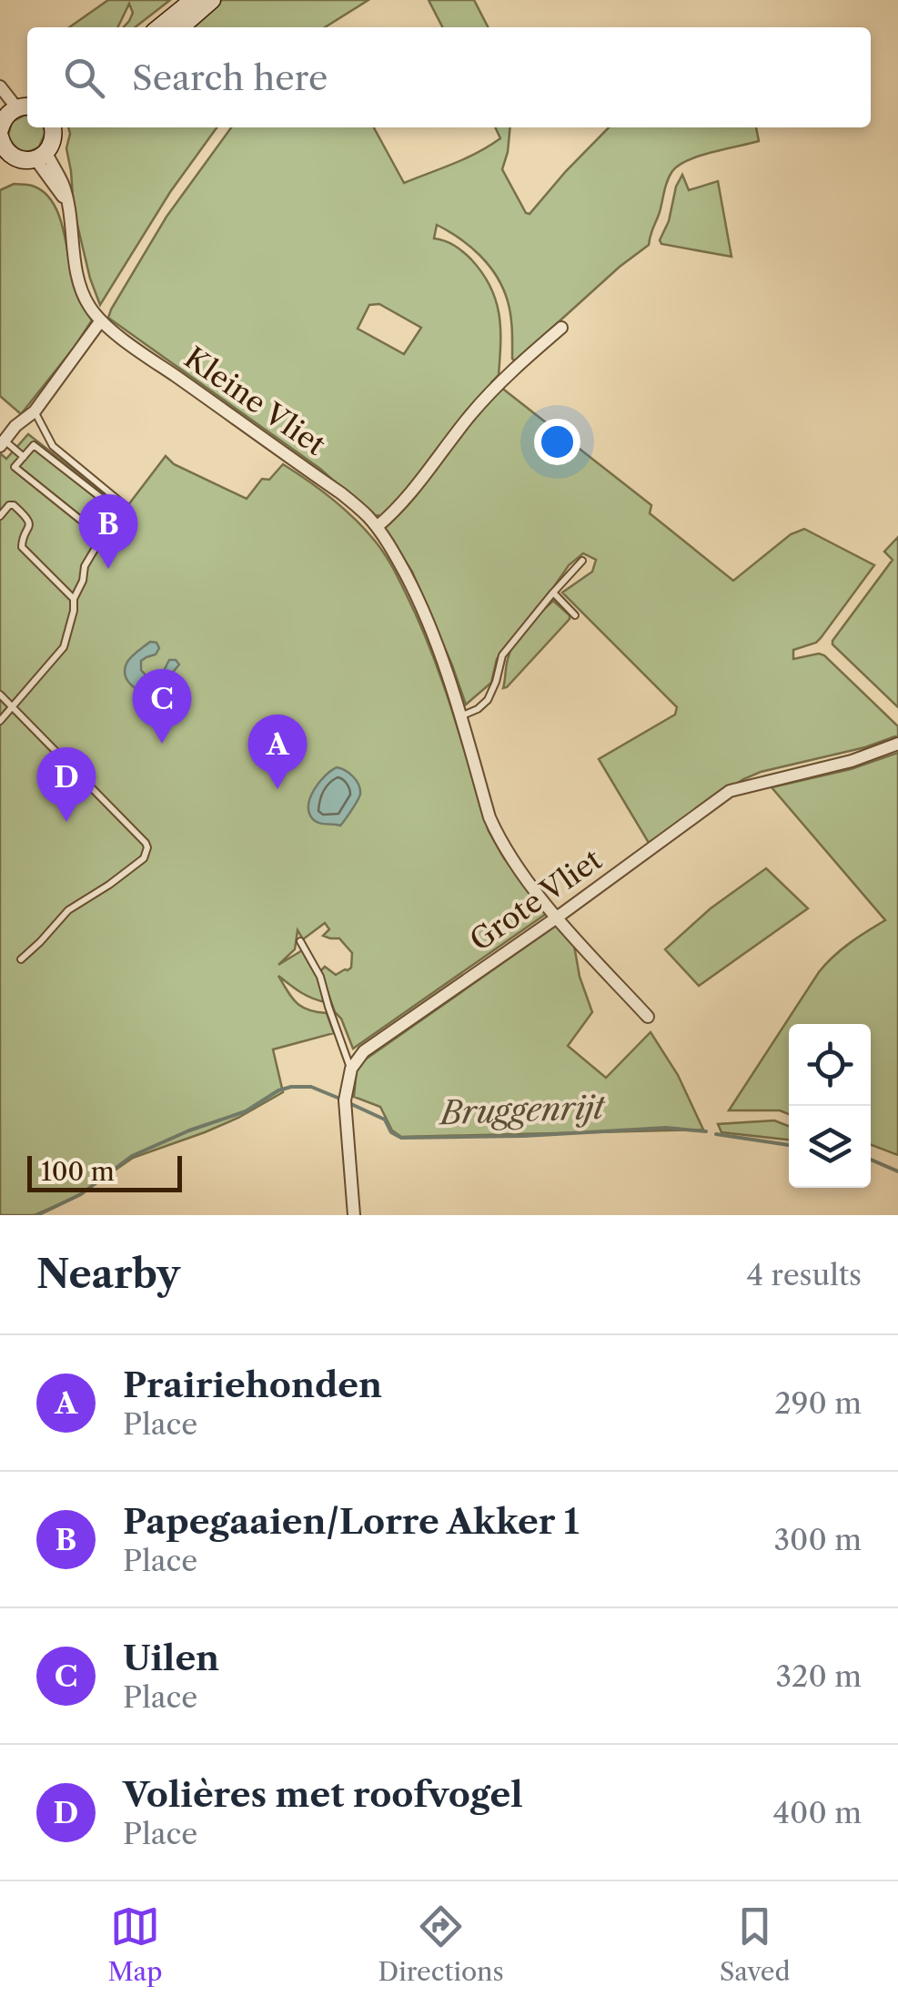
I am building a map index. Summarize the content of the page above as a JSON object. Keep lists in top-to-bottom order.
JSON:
{
  "streets": {
    "street": ["Kleine Vliet", "Grote Vliet"]
  },
  "crossings": [
    ["Kleine Vliet", "Grote Vliet"]
  ],
  "water": ["Bruggenrijt"],
  "scale_bar": "100 m",
  "page": {
    "search": "Search here",
    "pins": [
      "B",
      "C",
      "A",
      "D"
    ],
    "scale": "100 m",
    "heading": ["Nearby", "4 results"],
    "list": [
      {
        "mark": "A",
        "name": "Prairiehonden",
        "note": "Place",
        "value": "290 m"
      },
      {
        "mark": "B",
        "name": "Papegaaien/Lorre Akker 1",
        "note": "Place",
        "value": "300 m"
      },
      {
        "mark": "C",
        "name": "Uilen",
        "note": "Place",
        "value": "320 m"
      },
      {
        "mark": "D",
        "name": "Volières met roofvogel",
        "note": "Place",
        "value": "400 m"
      }
    ],
    "nav": ["Map", "Directions", "Saved"]
  }
}
